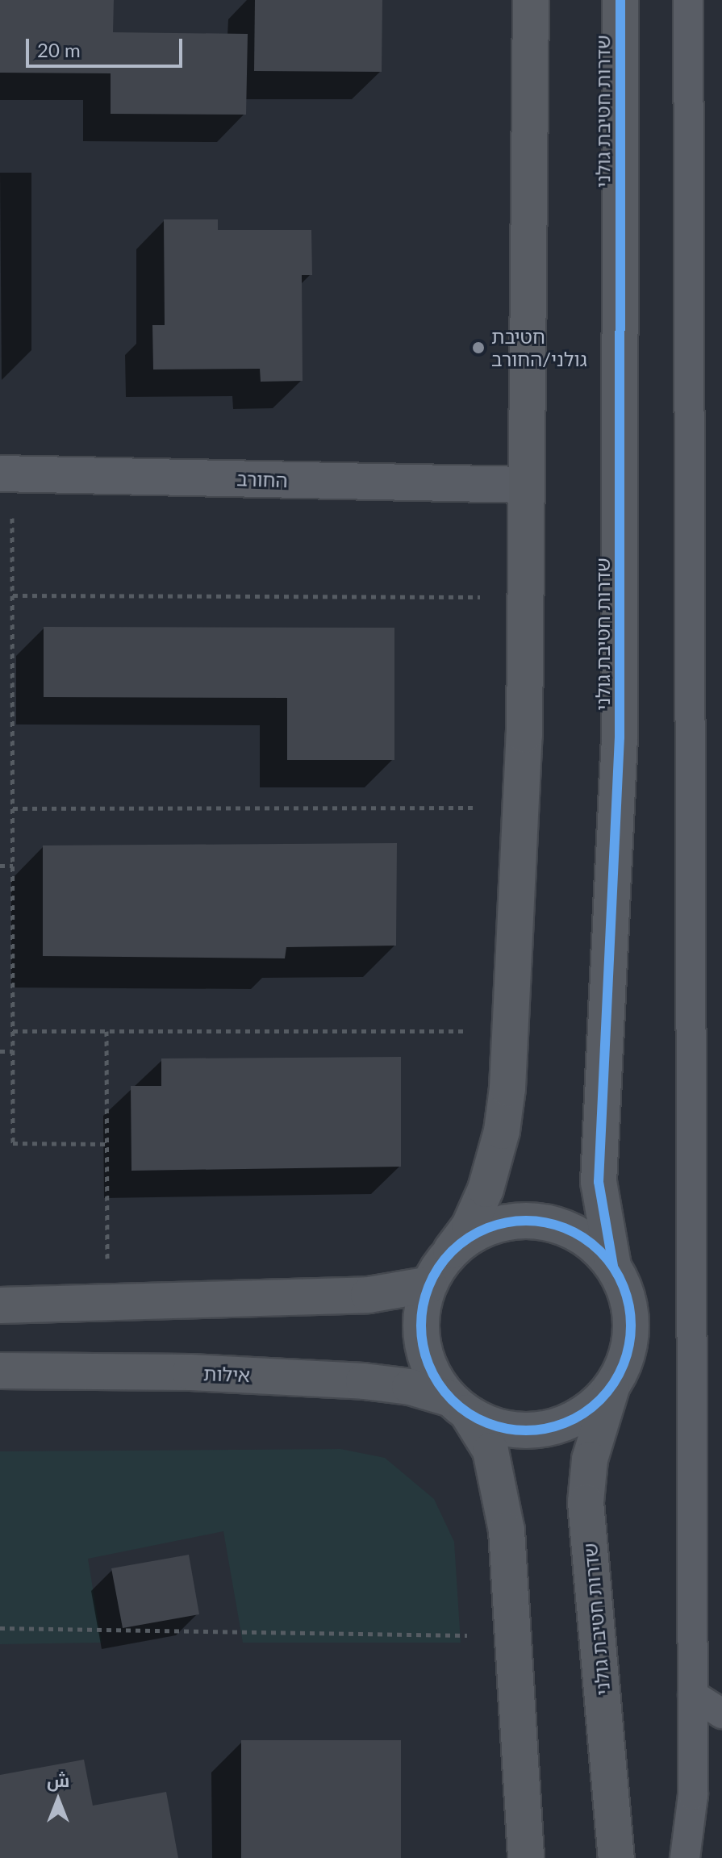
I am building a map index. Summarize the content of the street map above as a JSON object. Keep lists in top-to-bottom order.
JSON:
{
  "streets": {
    "street": ["שדרות חטיבת גולני", "החורב", "אילות"]
  },
  "crossings": [
    ["שדרות חטיבת גולני", "אילות"]
  ],
  "places": ["חטיבת גולני/החורב"],
  "scale_bar": "20 m",
  "north": "top"
}
